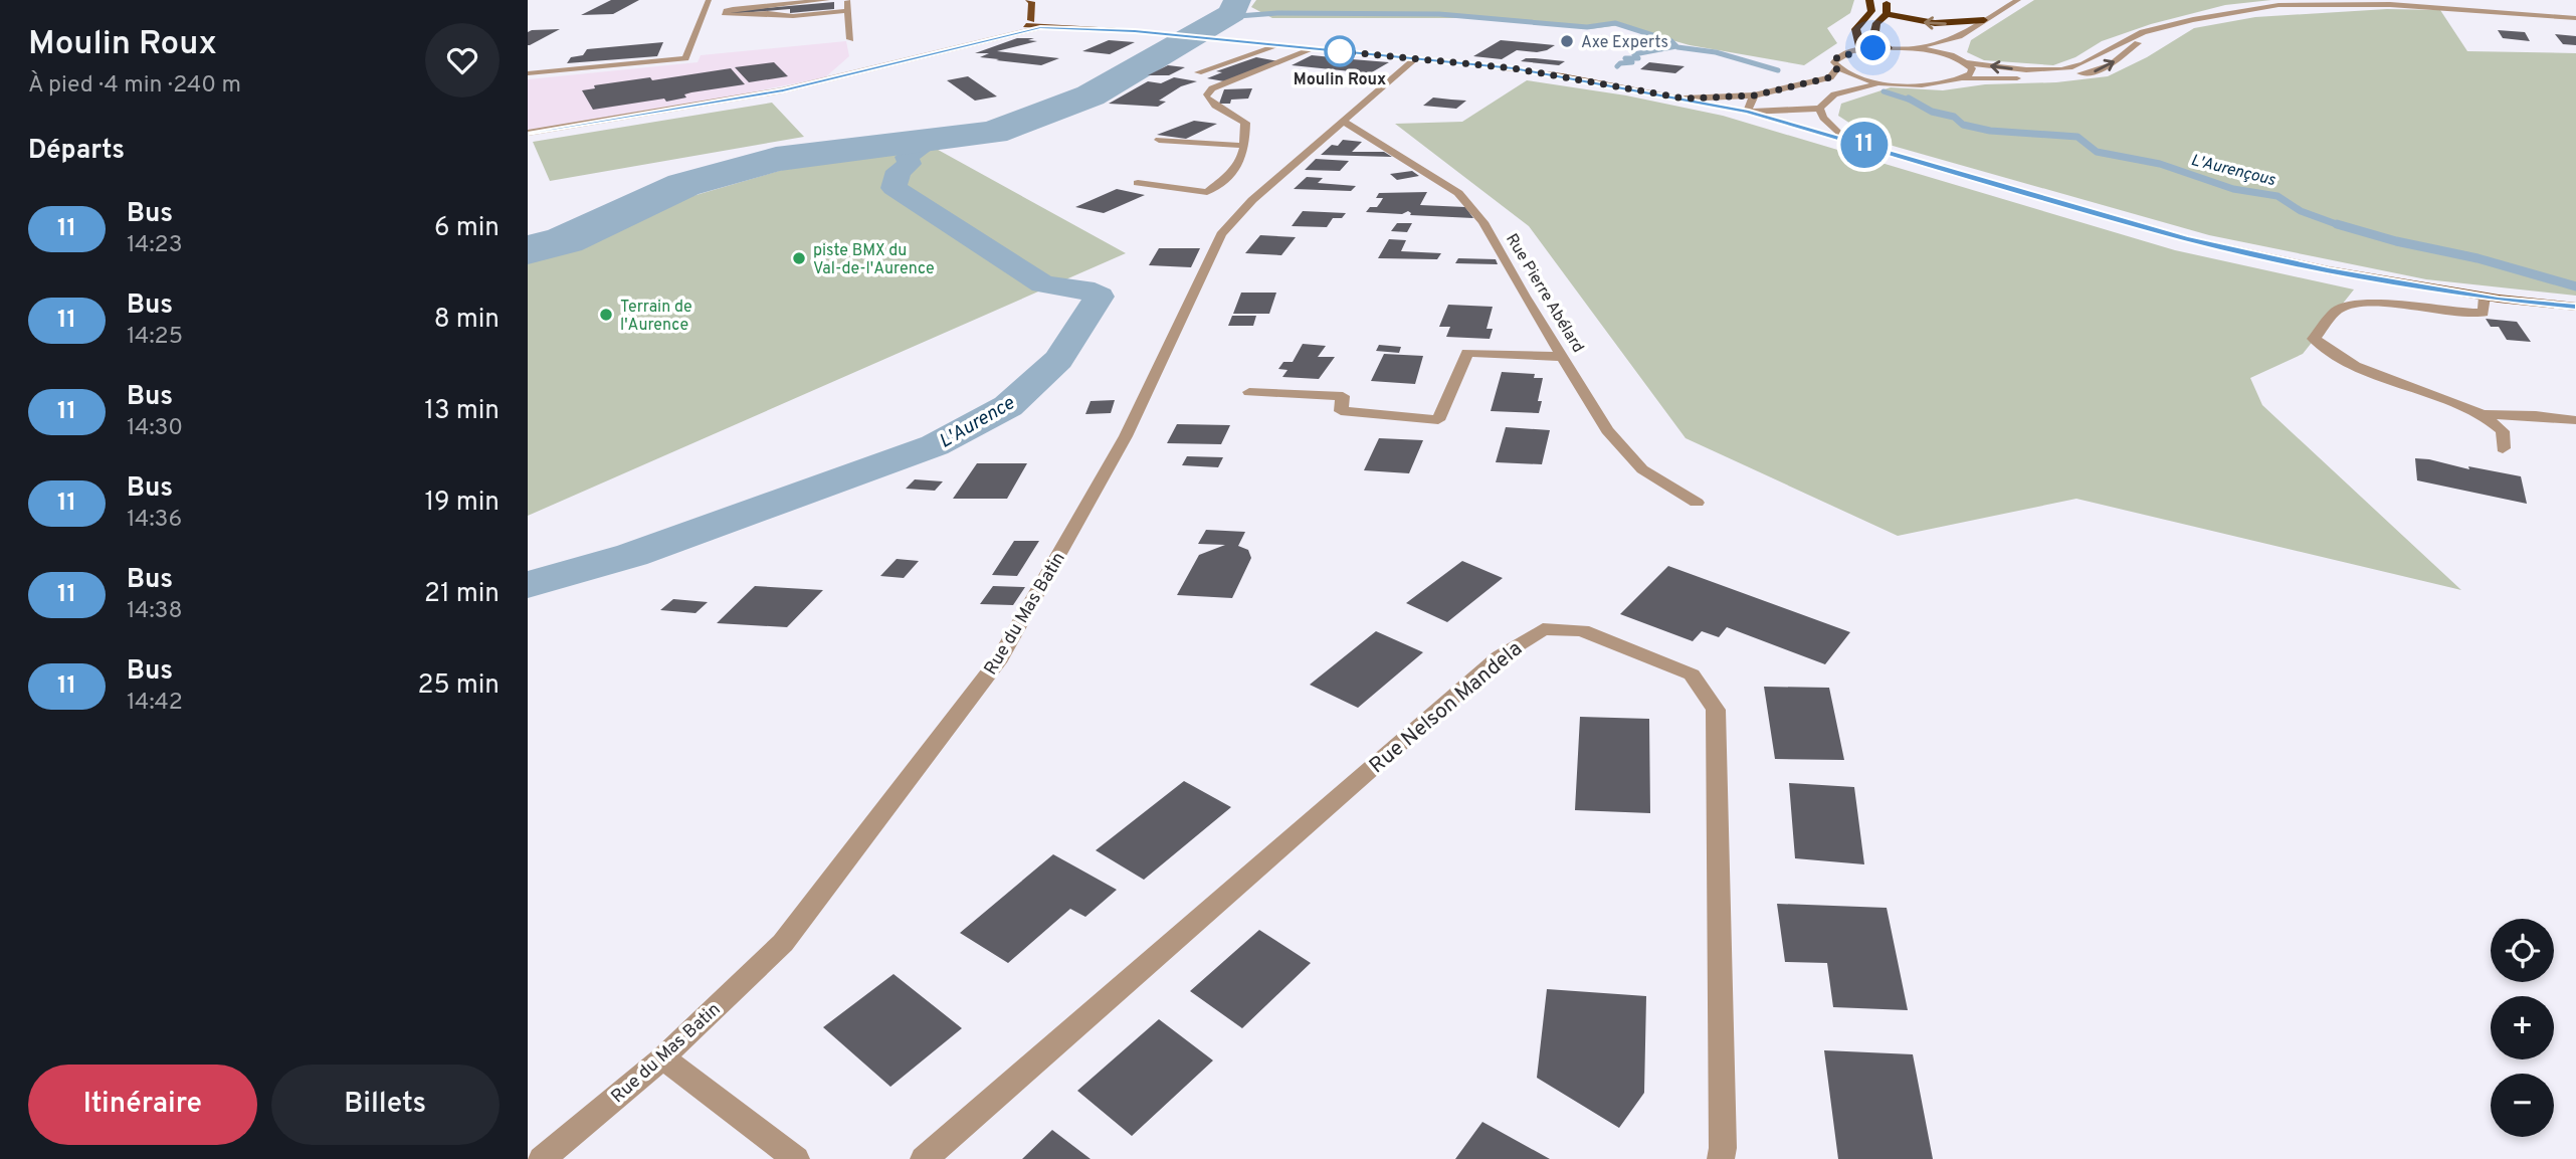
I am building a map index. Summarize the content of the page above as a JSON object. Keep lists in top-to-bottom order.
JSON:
{
  "streets": {
    "street": ["Rue Pierre Abélard", "Rue du Mas Batin", "Rue Nelson Mandela"]
  },
  "crossings": [
    ["Rue Pierre Abélard", "Rue du Mas Batin"]
  ],
  "water": ["L'Aurençous", "L'Aurence"],
  "places": [
    "Axe Experts",
    "Moulin Roux",
    "piste BMX du Val-de-l'Aurence",
    "Terrain de l'Aurence"
  ],
  "lines": ["bus line 11"],
  "page": {
    "heading": [
      ["Moulin Roux", "À pied · 4 min · 240 m"],
      "Départs"
    ],
    "on_map": "11",
    "list": [
      {
        "mark": "11",
        "name": "Bus",
        "note": "14:23",
        "value": "6 min"
      },
      {
        "mark": "11",
        "name": "Bus",
        "note": "14:25",
        "value": "8 min"
      },
      {
        "mark": "11",
        "name": "Bus",
        "note": "14:30",
        "value": "13 min"
      },
      {
        "mark": "11",
        "name": "Bus",
        "note": "14:36",
        "value": "19 min"
      },
      {
        "mark": "11",
        "name": "Bus",
        "note": "14:38",
        "value": "21 min"
      },
      {
        "mark": "11",
        "name": "Bus",
        "note": "14:42",
        "value": "25 min"
      }
    ],
    "map_buttons": ["+", "−"],
    "buttons": ["Itinéraire", "Billets"]
  }
}
